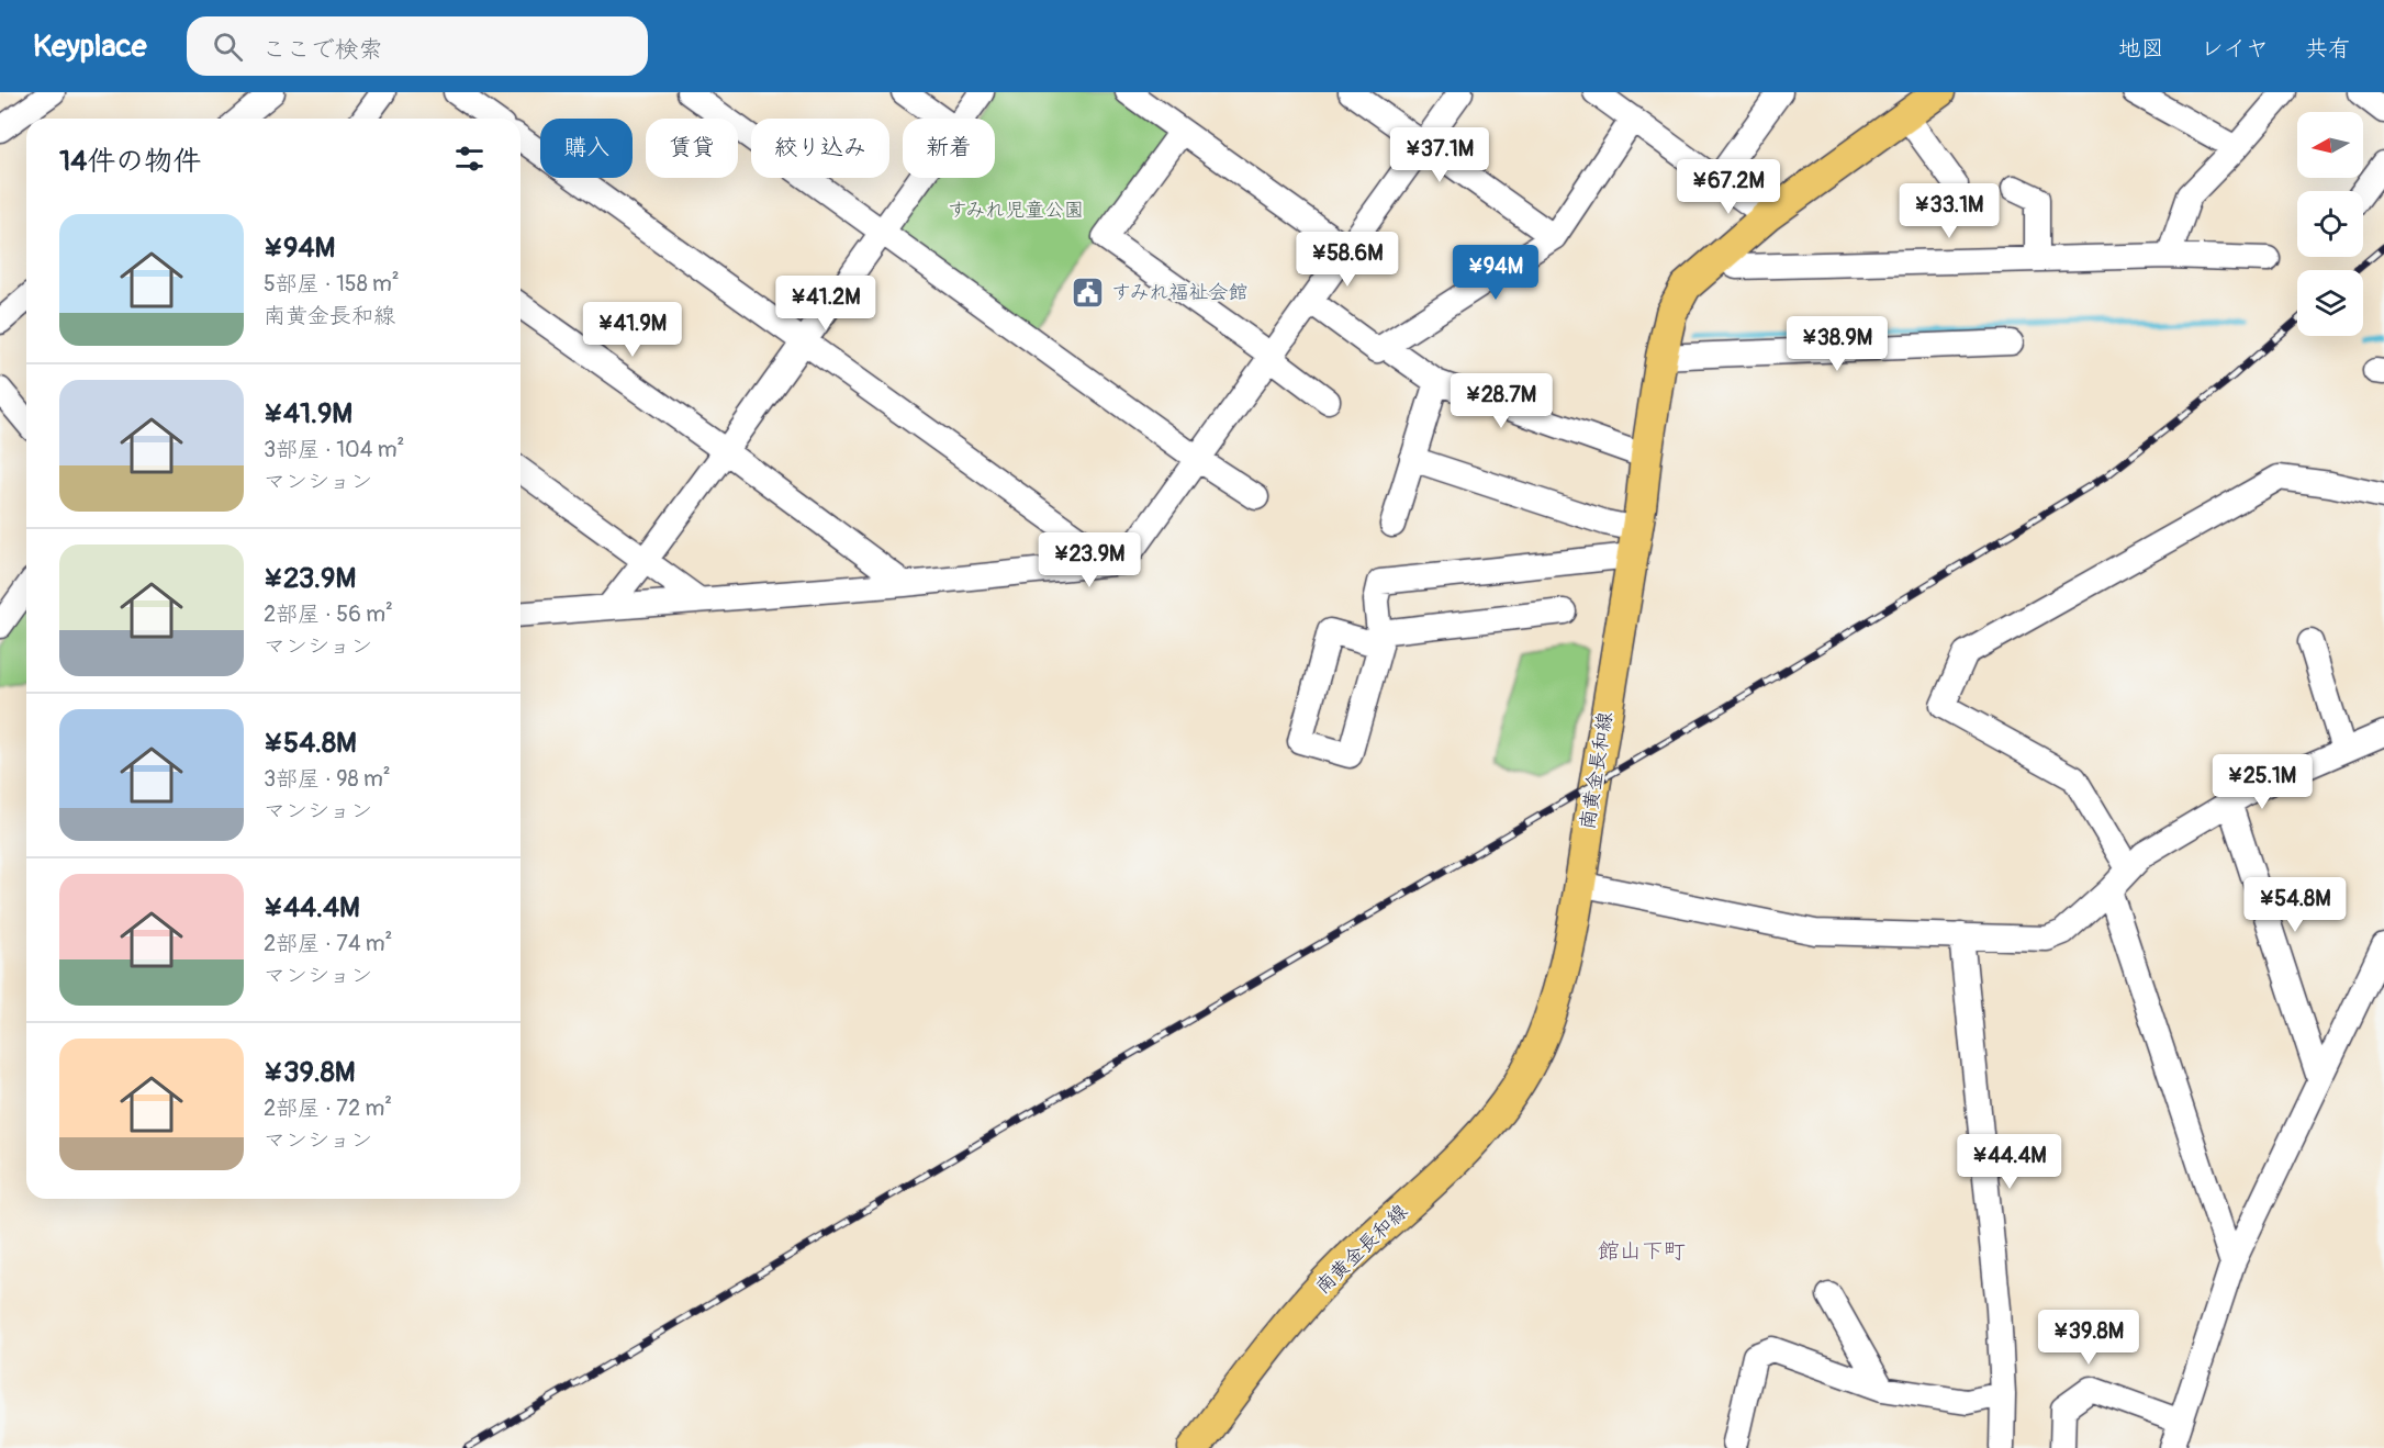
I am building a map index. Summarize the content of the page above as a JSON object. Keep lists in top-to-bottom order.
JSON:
{
  "streets": {
    "main road": ["南黄金長和線"]
  },
  "districts": ["館山下町"],
  "parks": ["すみれ児童公園"],
  "places": {
    "public building": ["すみれ福祉会館"]
  },
  "north": "left",
  "page": {
    "header": "Keyplace",
    "search": "ここで検索",
    "nav": ["地図", "レイヤ", "共有"],
    "chip": [
      "購入",
      "賃貸",
      "絞り込み",
      "新着"
    ],
    "heading": "14件の物件",
    "price": [
      "¥37.1M",
      "¥67.2M",
      "¥33.1M",
      "¥58.6M",
      "¥94M",
      "¥41.2M",
      "¥41.9M",
      "¥38.9M",
      "¥28.7M",
      "¥23.9M",
      "¥25.1M",
      "¥54.8M",
      "¥44.4M",
      "¥39.8M"
    ],
    "list": [
      {
        "name": "¥94M",
        "note": "5部屋 · 158 m² · 南黄金長和線"
      },
      {
        "name": "¥41.9M",
        "note": "3部屋 · 104 m² · マンション"
      },
      {
        "name": "¥23.9M",
        "note": "2部屋 · 56 m² · マンション"
      },
      {
        "name": "¥54.8M",
        "note": "3部屋 · 98 m² · マンション"
      },
      {
        "name": "¥44.4M",
        "note": "2部屋 · 74 m² · マンション"
      },
      {
        "name": "¥39.8M",
        "note": "2部屋 · 72 m² · マンション"
      }
    ]
  }
}
